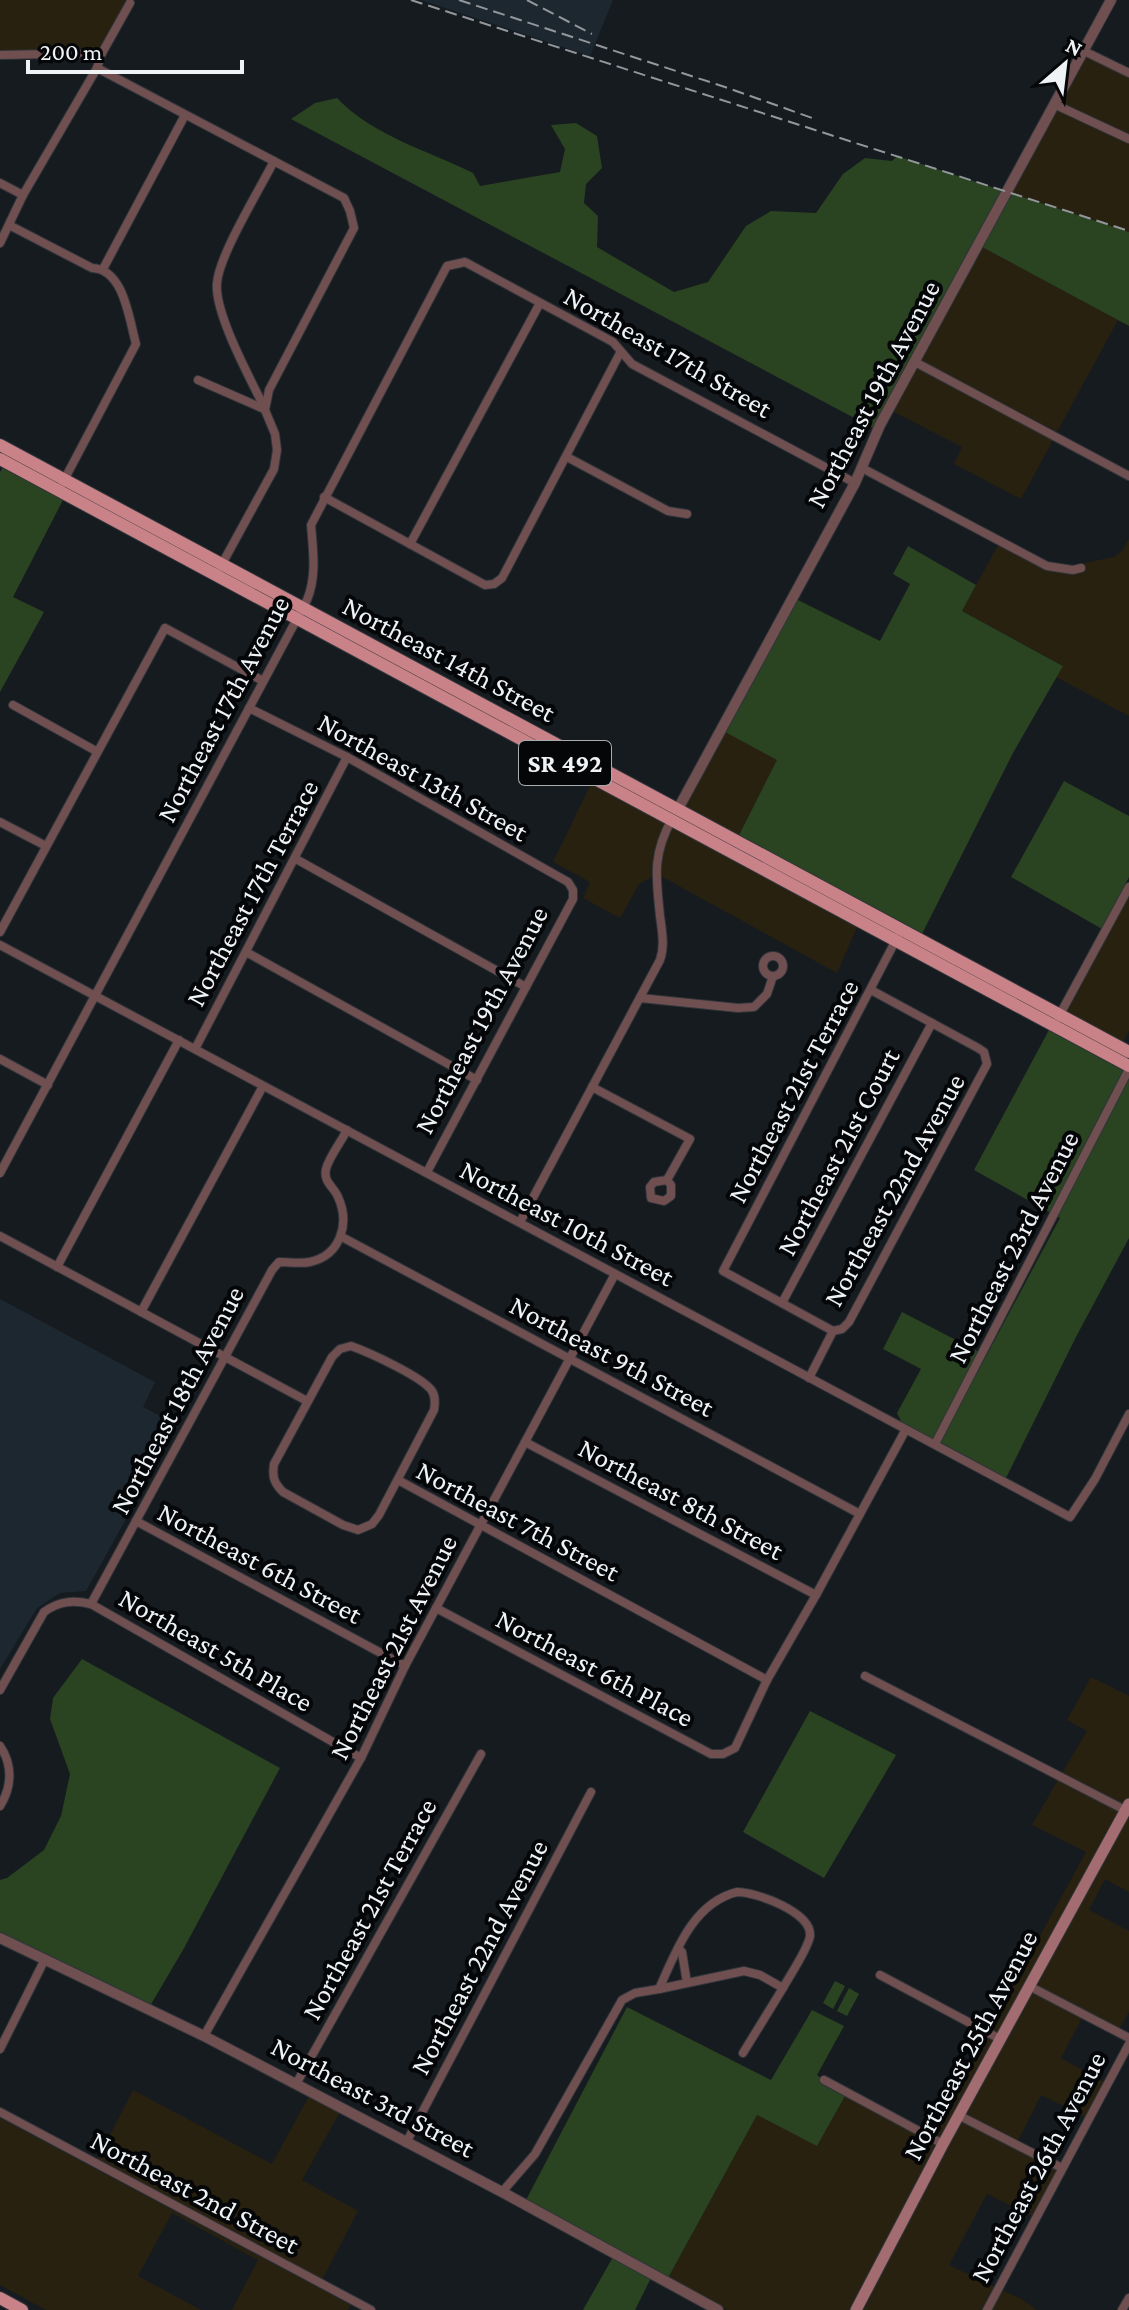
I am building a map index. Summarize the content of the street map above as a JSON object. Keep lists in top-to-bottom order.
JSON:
{
  "streets": {
    "main road": ["Northeast 14th Street", "SR 492", "Northeast 25th Avenue"],
    "street": [
      "Northeast 17th Street",
      "Northeast 19th Avenue",
      "Northeast 17th Avenue",
      "Northeast 13th Street",
      "Northeast 17th Terrace",
      "Northeast 21st Terrace",
      "Northeast 21st Court",
      "Northeast 22nd Avenue",
      "Northeast 10th Street",
      "Northeast 23rd Avenue",
      "Northeast 9th Street",
      "Northeast 18th Avenue",
      "Northeast 8th Street",
      "Northeast 7th Street",
      "Northeast 6th Street",
      "Northeast 21st Avenue",
      "Northeast 5th Place",
      "Northeast 6th Place",
      "Northeast 3rd Street",
      "Northeast 26th Avenue",
      "Northeast 2nd Street"
    ]
  },
  "crossings": [
    ["Northeast 17th Street", "Northeast 19th Avenue"],
    ["Northeast 17th Street", "Northeast 17th Avenue"],
    ["Northeast 19th Avenue", "Northeast 14th Street"],
    ["Northeast 19th Avenue", "Northeast 13th Street"],
    ["Northeast 19th Avenue", "Northeast 10th Street"],
    ["Northeast 14th Street", "Northeast 17th Avenue"],
    ["Northeast 14th Street", "Northeast 21st Terrace"],
    ["Northeast 14th Street", "Northeast 23rd Avenue"],
    ["Northeast 17th Avenue", "Northeast 13th Street"],
    ["Northeast 17th Avenue", "Northeast 10th Street"],
    ["Northeast 13th Street", "Northeast 17th Terrace"],
    ["Northeast 17th Terrace", "Northeast 10th Street"],
    ["Northeast 21st Terrace", "Northeast 21st Court"],
    ["Northeast 21st Terrace", "Northeast 3rd Street"],
    ["Northeast 21st Court", "Northeast 22nd Avenue"],
    ["Northeast 22nd Avenue", "Northeast 10th Street"],
    ["Northeast 22nd Avenue", "Northeast 3rd Street"],
    ["Northeast 10th Street", "Northeast 23rd Avenue"],
    ["Northeast 10th Street", "Northeast 21st Avenue"],
    ["Northeast 9th Street", "Northeast 18th Avenue"],
    ["Northeast 9th Street", "Northeast 21st Avenue"],
    ["Northeast 18th Avenue", "Northeast 6th Street"],
    ["Northeast 18th Avenue", "Northeast 5th Place"],
    ["Northeast 8th Street", "Northeast 21st Avenue"],
    ["Northeast 7th Street", "Northeast 21st Avenue"],
    ["Northeast 7th Street", "Northeast 6th Place"],
    ["Northeast 6th Street", "Northeast 21st Avenue"],
    ["Northeast 21st Avenue", "Northeast 5th Place"],
    ["Northeast 21st Avenue", "Northeast 6th Place"],
    ["Northeast 21st Avenue", "Northeast 3rd Street"]
  ],
  "scale_bar": "200 m",
  "north": "top right"
}
